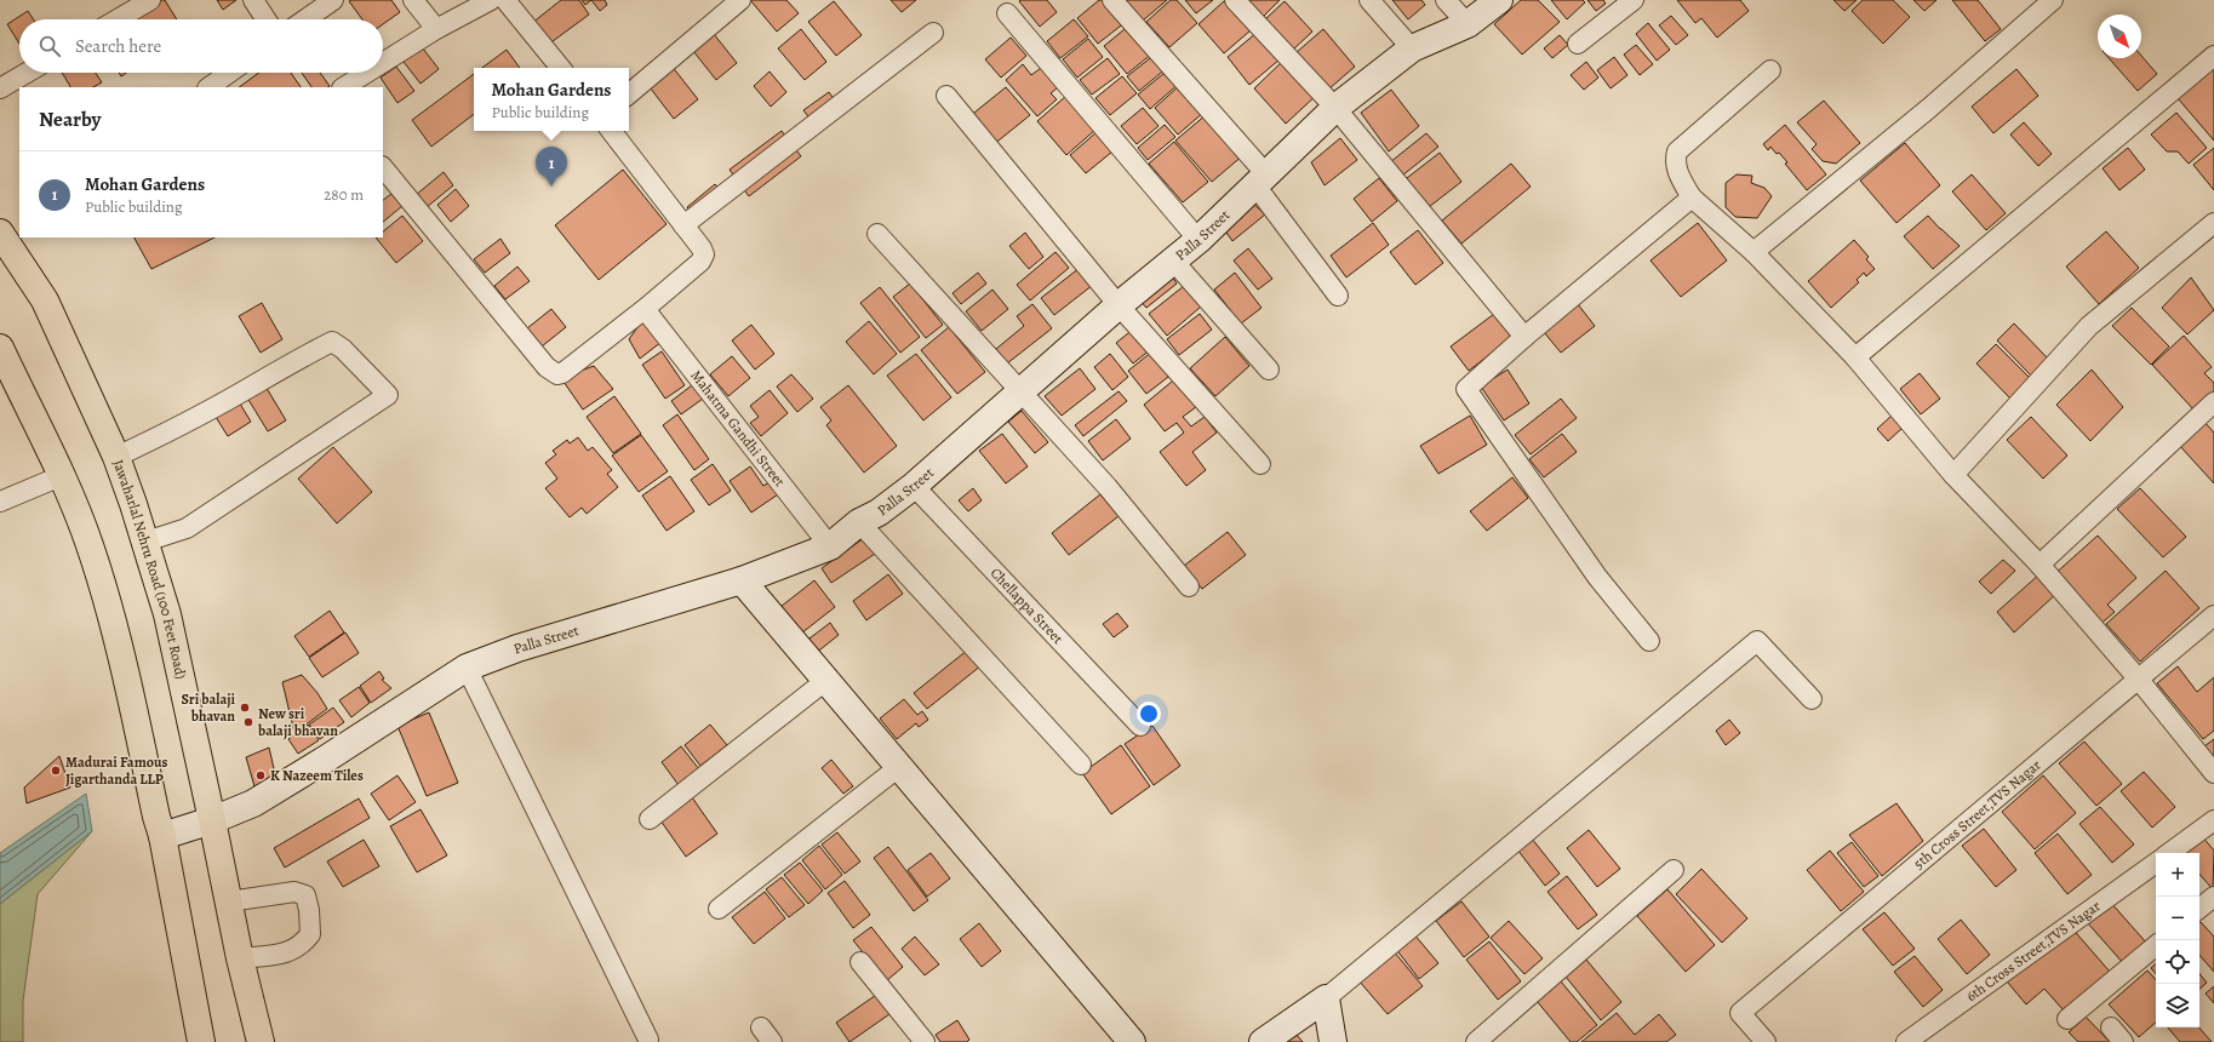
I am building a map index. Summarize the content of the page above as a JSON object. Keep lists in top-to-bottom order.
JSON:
{
  "streets": {
    "main road": ["Jawaharlal Nehru Road (100 Feet Road)"],
    "street": [
      "Palla Street",
      "Mahatma Gandhi Street",
      "Chellappa Street",
      "5th Cross Street,TVS Nagar",
      "6th Cross Street,TVS Nagar"
    ]
  },
  "crossings": [
    ["Palla Street", "Mahatma Gandhi Street"],
    ["Palla Street", "Jawaharlal Nehru Road (100 Feet Road)"],
    ["Palla Street", "Chellappa Street"]
  ],
  "places": [
    "Sri balaji bhavan",
    "New sri balaji bhavan",
    "Madurai Famous Jigarthanda LLP",
    "K Nazeem Tiles"
  ],
  "north": "bottom right",
  "page": {
    "search": "Search here",
    "popup": ["Mohan Gardens", "Public building"],
    "heading": "Nearby",
    "pins": "1",
    "list": [
      {
        "mark": "1",
        "name": "Mohan Gardens",
        "note": "Public building",
        "value": "280 m"
      }
    ],
    "map_buttons": ["+", "−"]
  }
}
